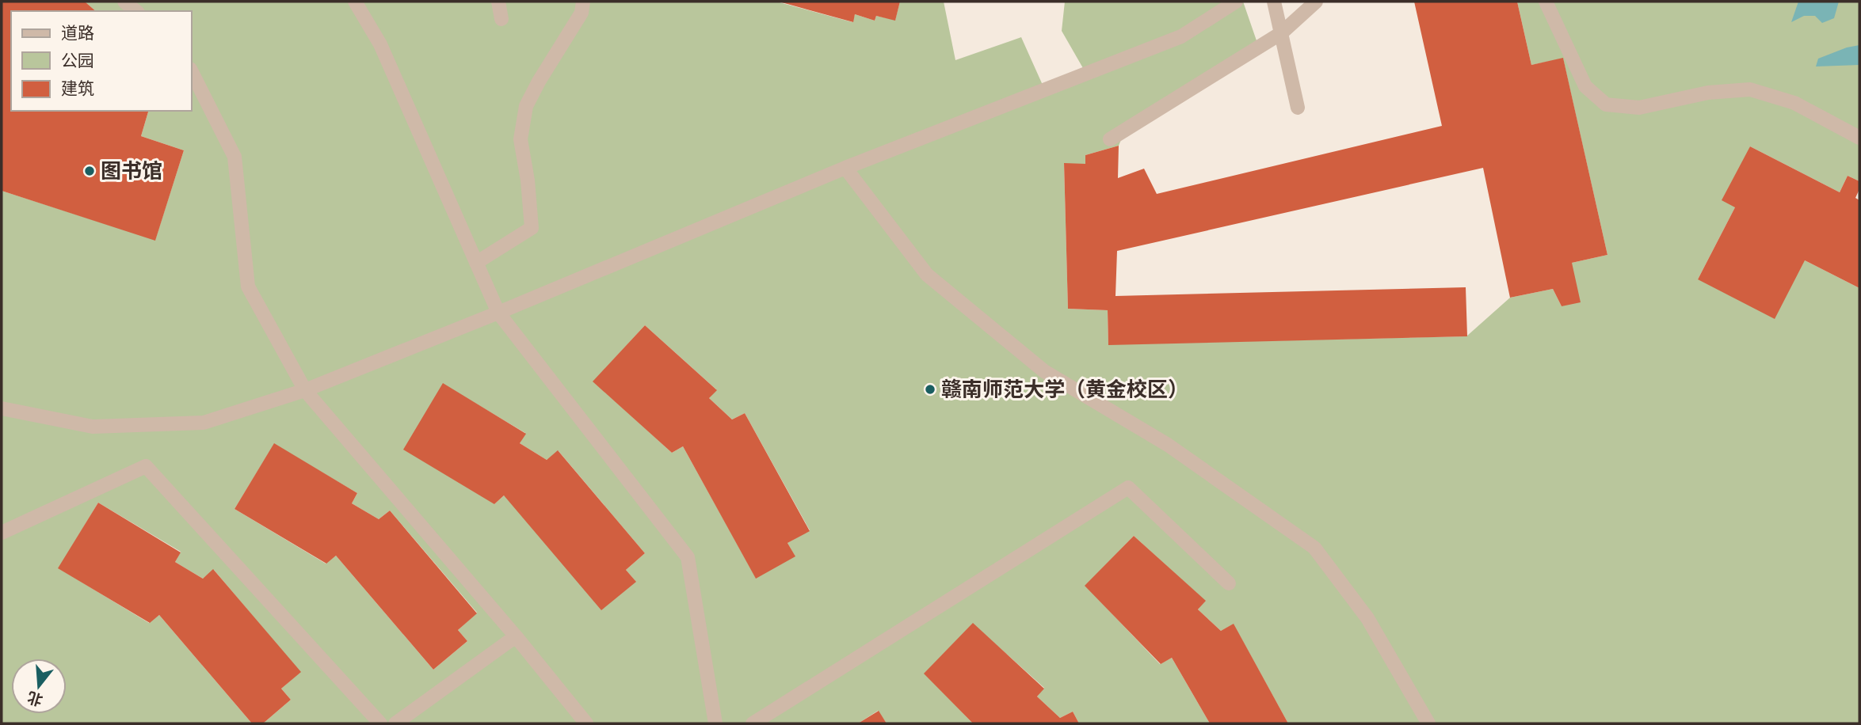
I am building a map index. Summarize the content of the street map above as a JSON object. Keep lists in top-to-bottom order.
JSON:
{
  "places": ["图书馆", "赣南师范大学（黄金校区）"],
  "legend": ["道路", "公园", "建筑"],
  "north": "bottom"
}
